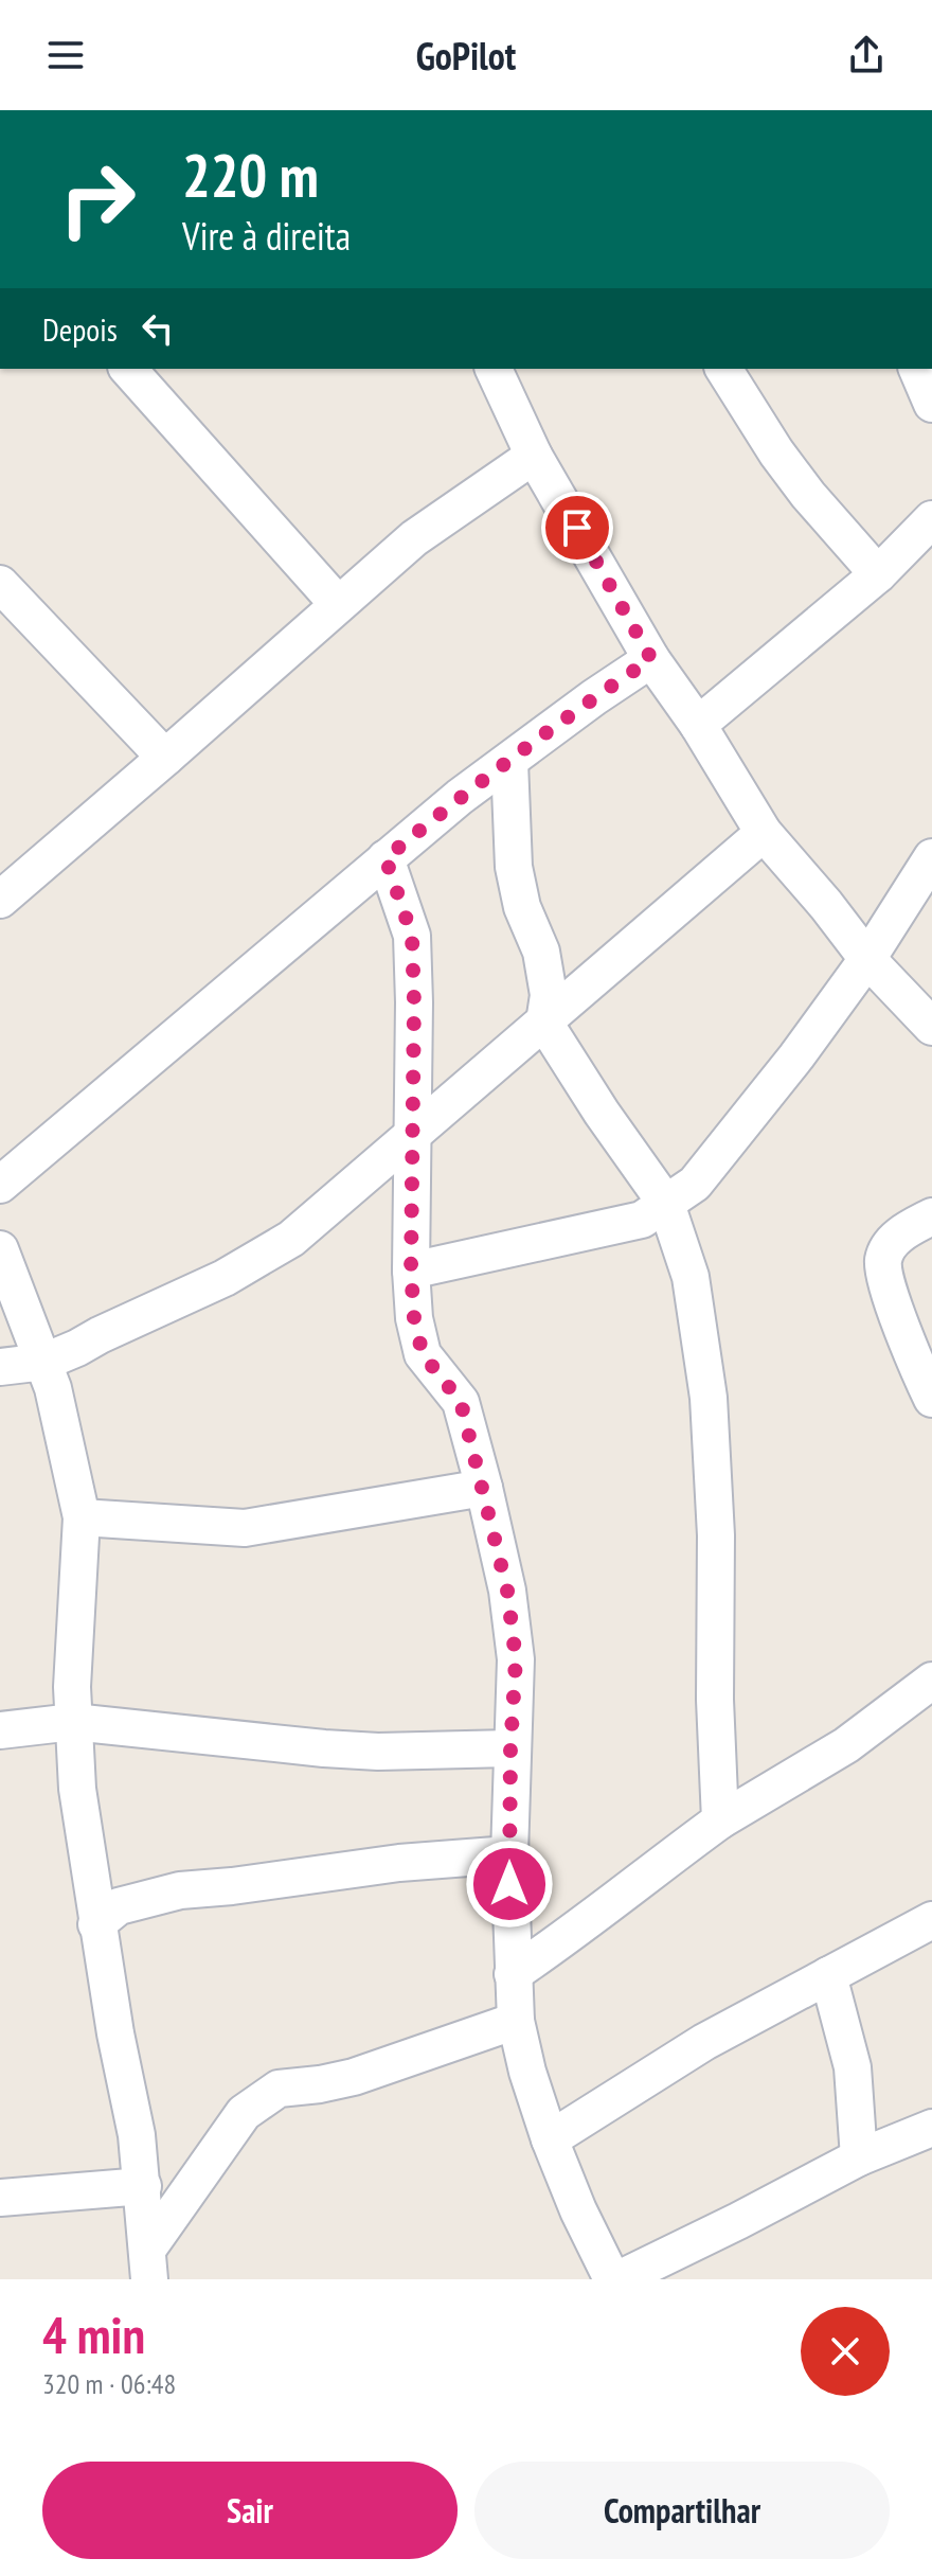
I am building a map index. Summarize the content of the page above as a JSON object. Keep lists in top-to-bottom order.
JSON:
{
  "page": {
    "header": "GoPilot",
    "turn": ["220 m", "Vire à direita"],
    "then": "Depois",
    "heading": ["4 min", "320 m · 06:48"],
    "buttons": ["Sair", "Compartilhar"]
  }
}
